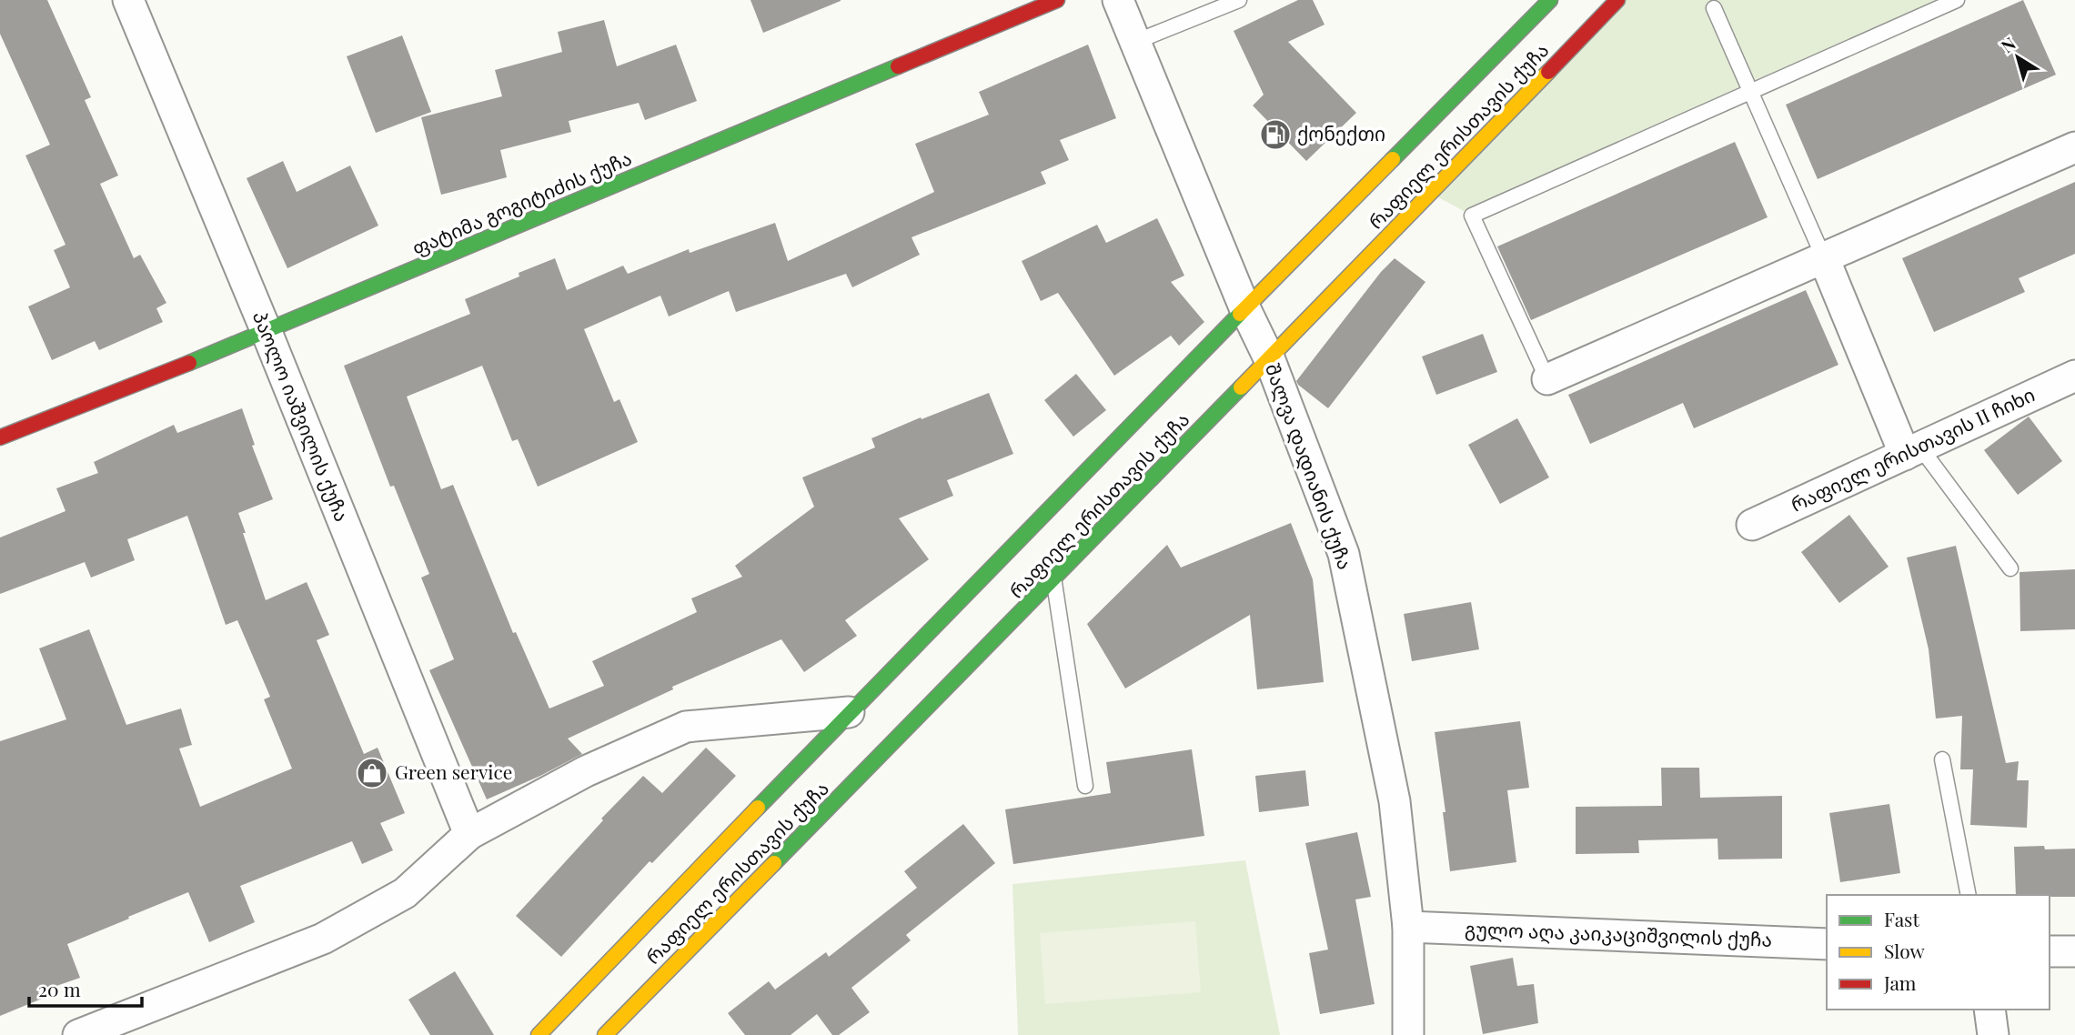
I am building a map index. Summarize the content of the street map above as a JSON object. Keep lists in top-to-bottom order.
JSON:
{
  "streets": {
    "main road": ["რაფიელ ერისთავის ქუჩა", "ფატიმა გოგიტიძის ქუჩა"],
    "street": [
      "პაოლო იაშვილის ქუჩა",
      "რაფიელ ერისთავის II ჩიხი",
      "შალვა დადიანის ქუჩა",
      "გულო აღა კაიკაციშვილის ქუჩა"
    ]
  },
  "crossings": [
    ["რაფიელ ერისთავის ქუჩა", "შალვა დადიანის ქუჩა"],
    ["ფატიმა გოგიტიძის ქუჩა", "პაოლო იაშვილის ქუჩა"],
    ["შალვა დადიანის ქუჩა", "გულო აღა კაიკაციშვილის ქუჩა"]
  ],
  "places": {
    "fuel station": ["ქონექთი"],
    "shop": ["Green service"]
  },
  "legend": ["Fast", "Slow", "Jam"],
  "scale_bar": "20 m",
  "north": "top left"
}
